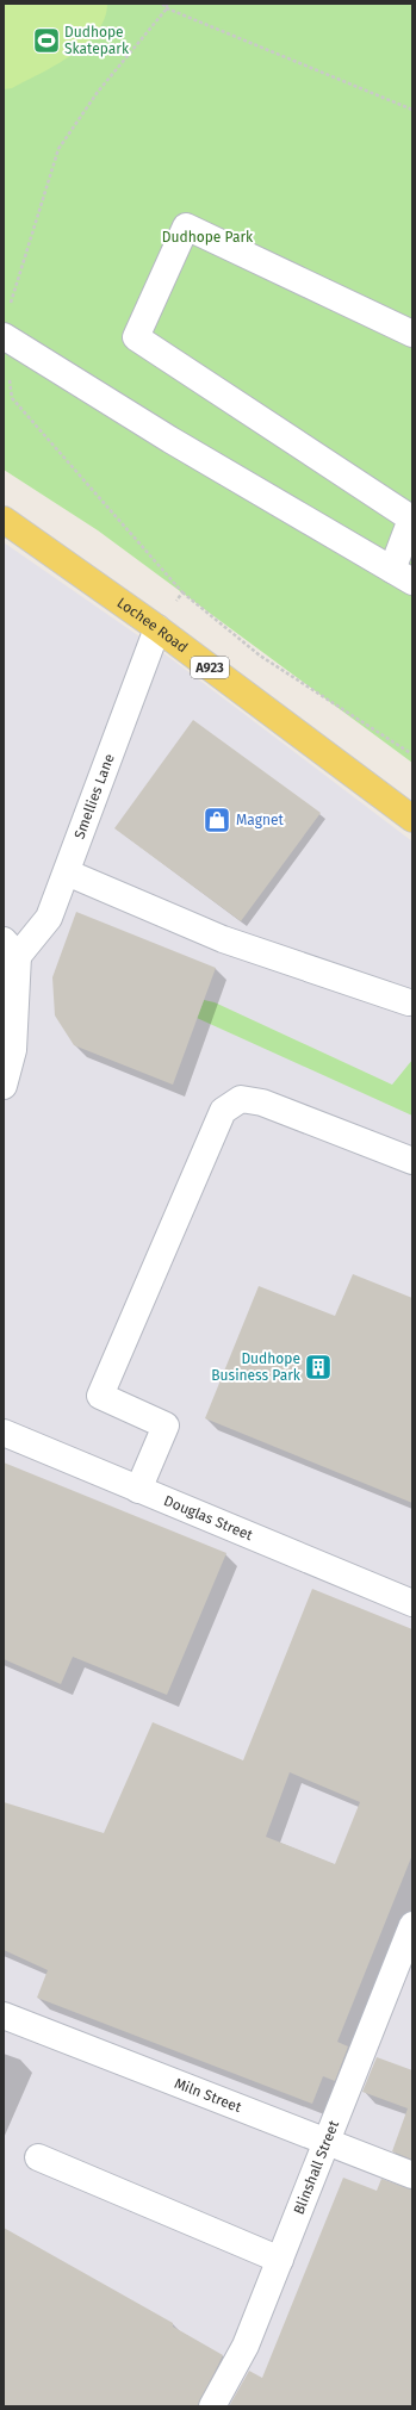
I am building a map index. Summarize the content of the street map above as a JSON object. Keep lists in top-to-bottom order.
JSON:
{
  "streets": {
    "main road": ["Lochee Road", "A923"],
    "street": [
      "Smellies Lane",
      "Douglas Street",
      "Miln Street",
      "Blinshall Street"
    ]
  },
  "crossings": [
    ["Lochee Road", "Smellies Lane"],
    ["Miln Street", "Blinshall Street"]
  ],
  "parks": ["Dudhope Park"],
  "places": {
    "sports": ["Dudhope Skatepark"],
    "shop": ["Magnet"],
    "building": ["Dudhope Business Park"]
  }
}
